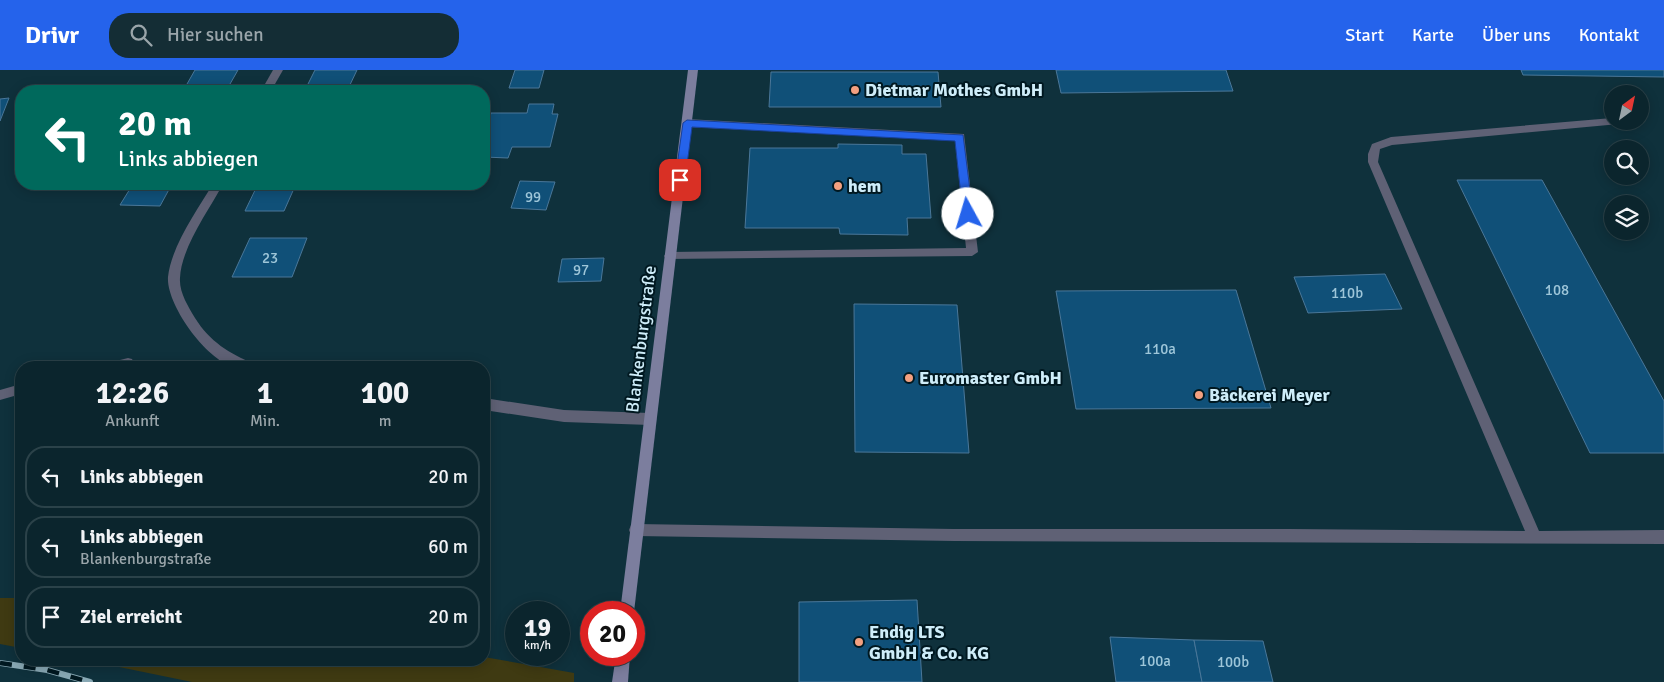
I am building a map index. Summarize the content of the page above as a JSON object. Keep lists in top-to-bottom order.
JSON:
{
  "streets": {
    "main road": ["Blankenburgstraße"]
  },
  "places": [
    "Dietmar Mothes GmbH",
    "hem",
    "Euromaster GmbH",
    "Bäckerei Meyer",
    "Endig LTS GmbH & Co. KG"
  ],
  "house_numbers": [
    "99",
    "23",
    "97",
    "108",
    "110b",
    "110a",
    "100a",
    "100b"
  ],
  "north": "top right",
  "page": {
    "header": "Drivr",
    "search": "Hier suchen",
    "nav": [
      "Start",
      "Karte",
      "Über uns",
      "Kontakt"
    ],
    "turn": ["20 m", "Links abbiegen"],
    "eta": [
      "12:26",
      "Ankunft",
      "1",
      "Min.",
      "100",
      "m"
    ],
    "list": [
      {
        "name": "Links abbiegen",
        "value": "20 m"
      },
      {
        "name": "Links abbiegen",
        "note": "Blankenburgstraße",
        "value": "60 m"
      },
      {
        "name": "Ziel erreicht",
        "value": "20 m"
      }
    ],
    "speed": "19 km/h",
    "limit": "20"
  }
}
